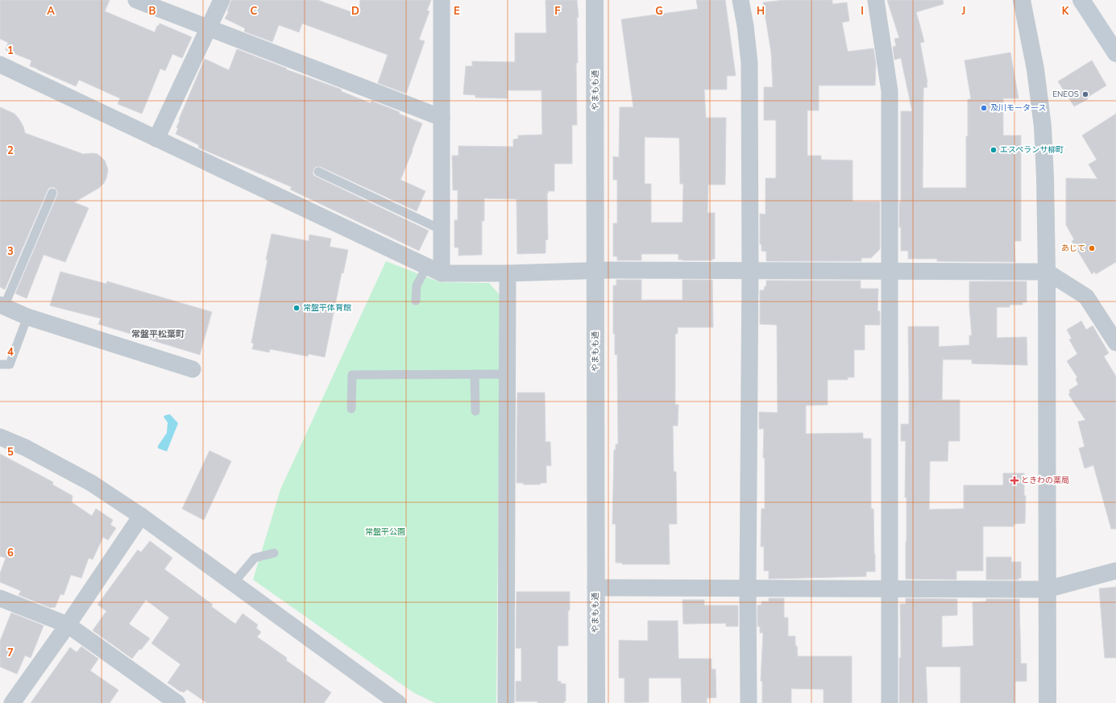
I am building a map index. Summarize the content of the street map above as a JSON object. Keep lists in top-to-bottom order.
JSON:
{
  "streets": {
    "street": ["やまもも通"]
  },
  "districts": ["常盤平松葉町"],
  "parks": ["常盤平公園"],
  "places": {
    "other": [
      "ENEOS",
      "及川モータース",
      "エスペランサ柳町",
      "あじて",
      "常盤平体育館"
    ],
    "health": ["ときわの薬局"]
  },
  "grid": {
    "columns": [
      "A",
      "B",
      "C",
      "D",
      "E",
      "F",
      "G",
      "H",
      "I",
      "J",
      "K"
    ],
    "rows": [
      "1",
      "2",
      "3",
      "4",
      "5",
      "6",
      "7"
    ]
  }
}
